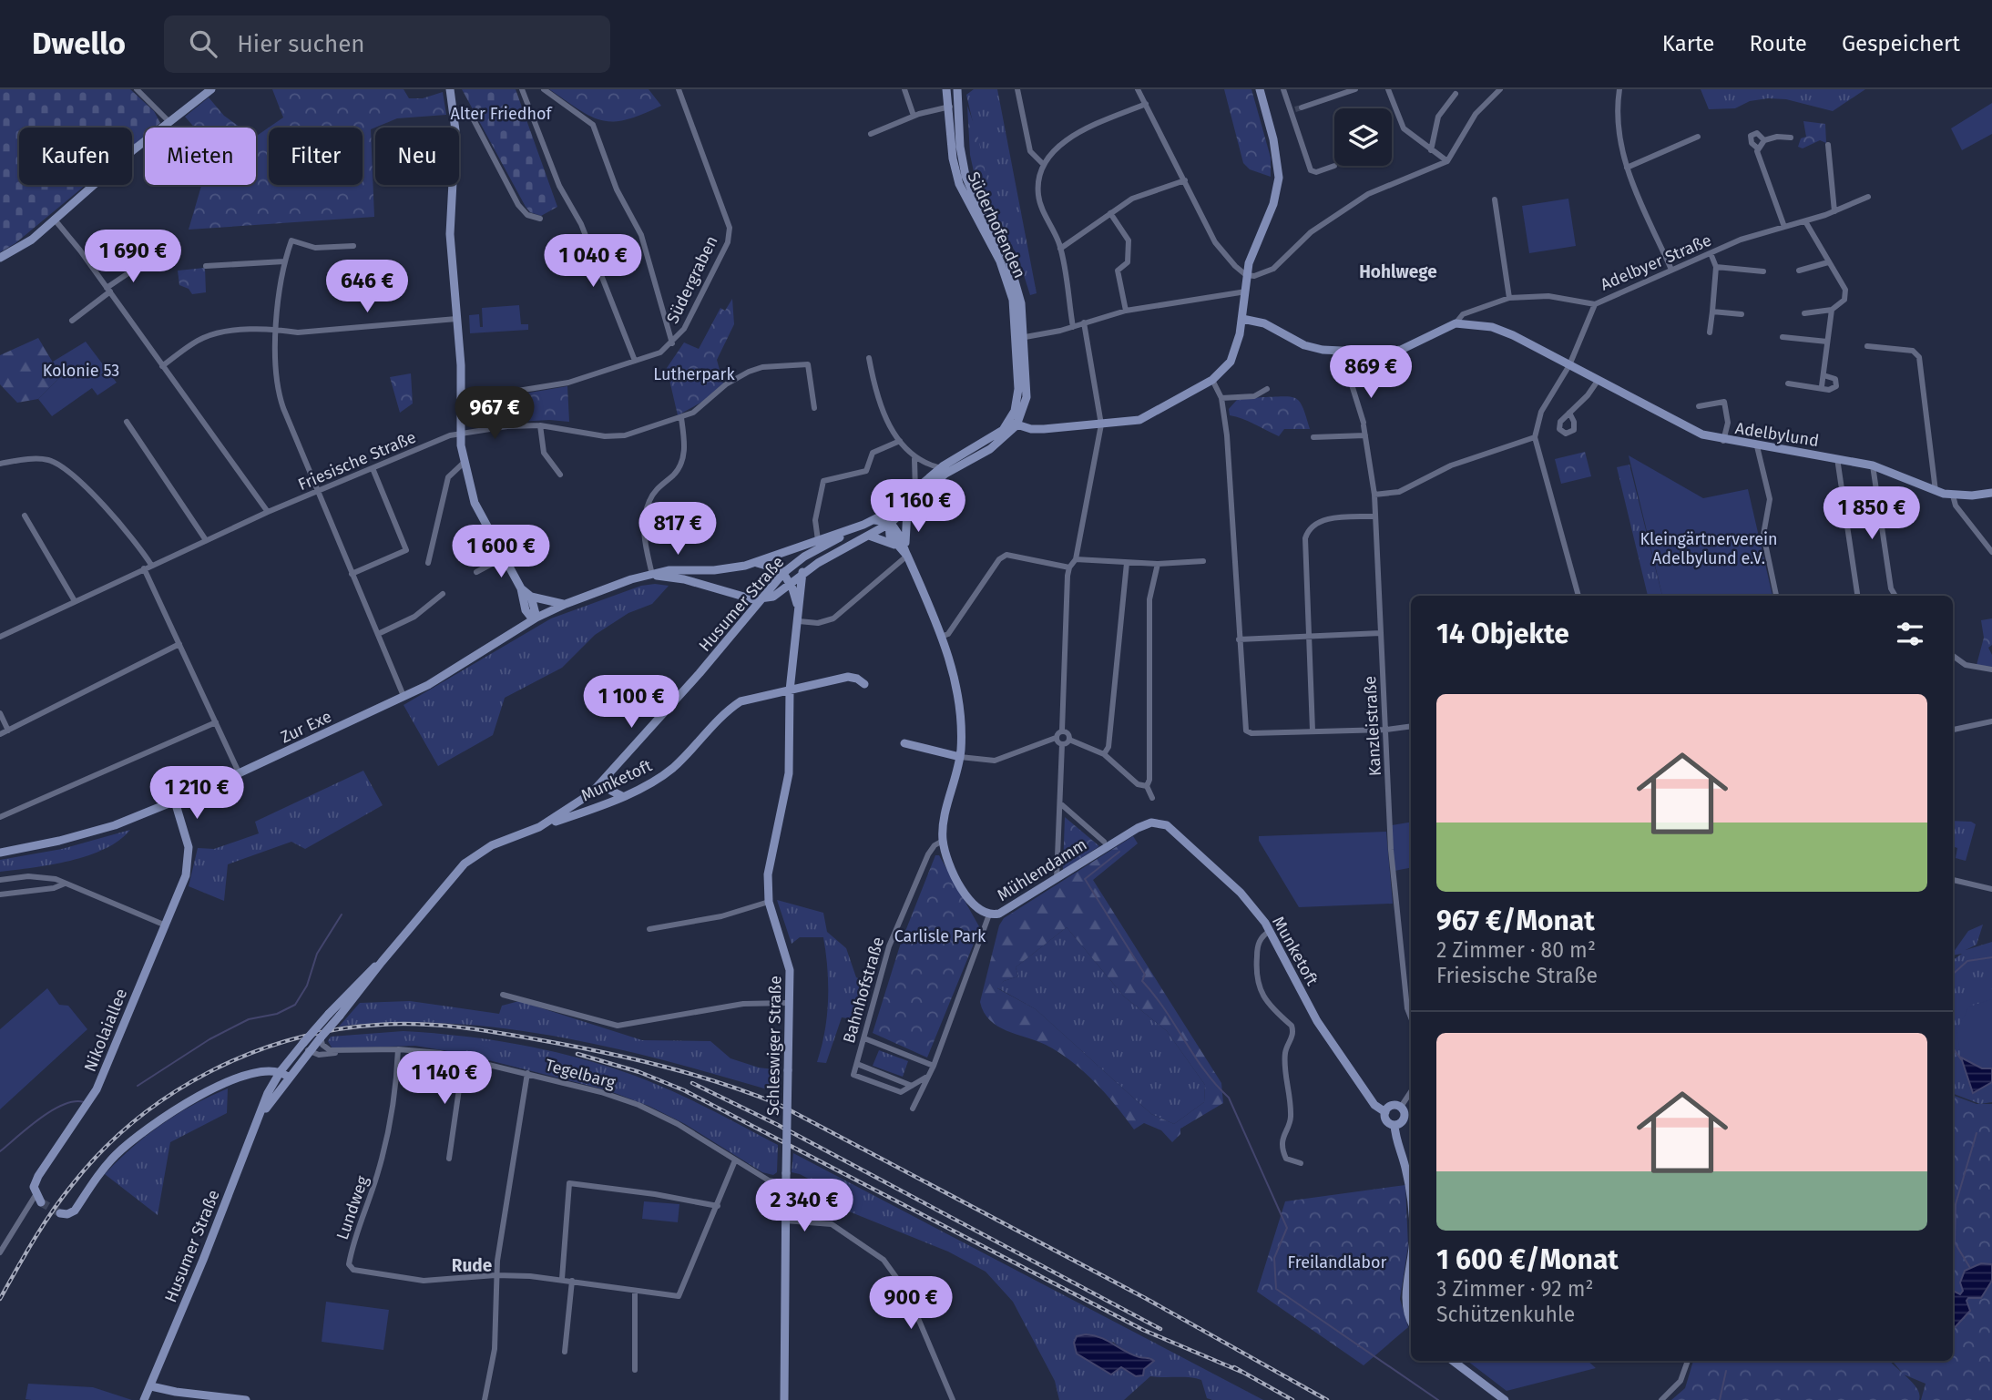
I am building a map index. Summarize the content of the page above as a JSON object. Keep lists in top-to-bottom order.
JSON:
{
  "streets": {
    "main road": [
      "Süderhofenden",
      "Adelbylund",
      "Husumer Straße",
      "Zur Exe",
      "Munketoft",
      "Mühlendamm",
      "Bahnhofstraße",
      "Nikolaiallee",
      "Schleswiger Straße"
    ],
    "street": [
      "Adelbyer Straße",
      "Südergraben",
      "Friesische Straße",
      "Kanzleistraße",
      "Tegelbarg",
      "Lundweg"
    ]
  },
  "crossings": [
    ["Adelbyer Straße", "Adelbylund"],
    ["Husumer Straße", "Zur Exe"],
    ["Husumer Straße", "Munketoft"],
    ["Husumer Straße", "Tegelbarg"],
    ["Zur Exe", "Nikolaiallee"],
    ["Munketoft", "Mühlendamm"],
    ["Munketoft", "Schleswiger Straße"],
    ["Schleswiger Straße", "Tegelbarg"],
    ["Tegelbarg", "Lundweg"]
  ],
  "districts": ["Hohlwege", "Rude"],
  "parks": [
    "Alter Friedhof",
    "Kolonie 53",
    "Lutherpark",
    "Kleingärtnerverein Adelbylund e.V.",
    "Carlisle Park",
    "Freilandlabor"
  ],
  "page": {
    "header": "Dwello",
    "search": "Hier suchen",
    "nav": ["Karte", "Route", "Gespeichert"],
    "chip": [
      "Kaufen",
      "Mieten",
      "Filter",
      "Neu"
    ],
    "price": [
      "1 690 €",
      "1 040 €",
      "646 €",
      "869 €",
      "967 €",
      "1 160 €",
      "1 850 €",
      "817 €",
      "1 600 €",
      "1 100 €",
      "1 210 €",
      "1 140 €",
      "2 340 €",
      "900 €"
    ],
    "heading": "14 Objekte",
    "list": [
      {
        "name": "967 €/Monat",
        "note": "2 Zimmer · 80 m² · Friesische Straße"
      },
      {
        "name": "1 600 €/Monat",
        "note": "3 Zimmer · 92 m² · Schützenkuhle"
      }
    ]
  }
}
